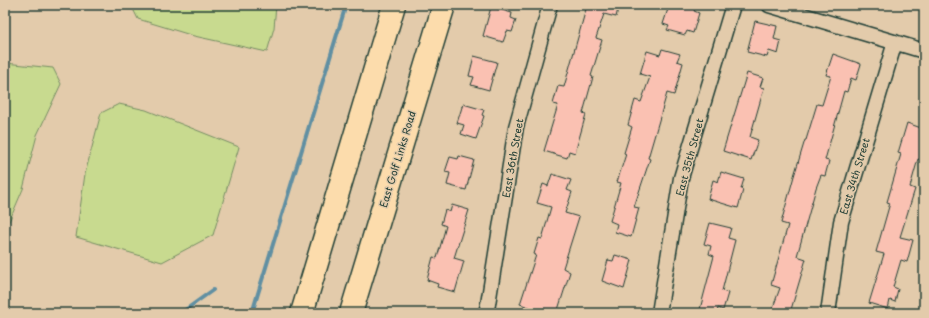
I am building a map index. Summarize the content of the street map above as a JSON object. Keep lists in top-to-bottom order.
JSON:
{
  "streets": {
    "main road": ["East Golf Links Road"],
    "street": ["East 35th Street", "East 36th Street", "East 34th Street"]
  }
}
